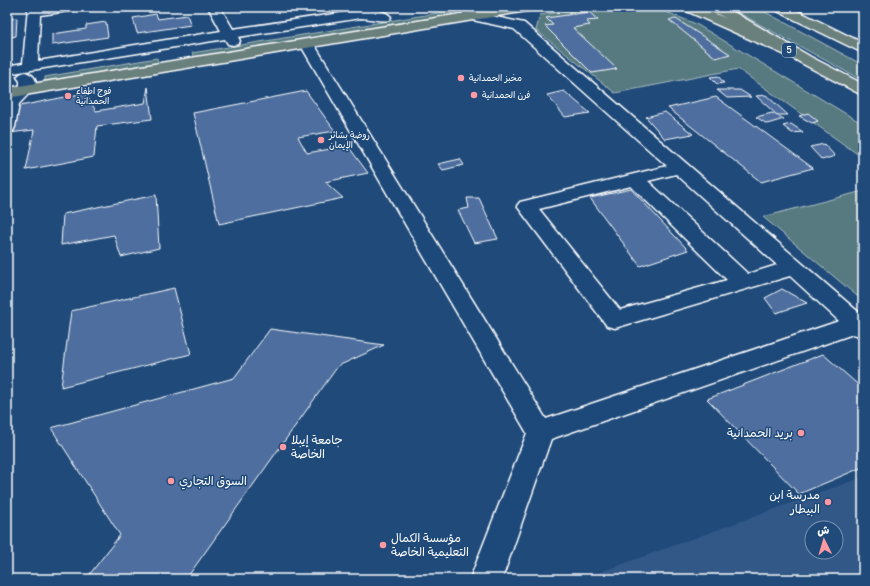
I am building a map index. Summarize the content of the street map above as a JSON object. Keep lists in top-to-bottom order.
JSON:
{
  "streets": {
    "main road": ["5"]
  },
  "places": [
    "مخبز الحمدانية",
    "فرن الحمدانية",
    "فوج اطفاء الحمدانية",
    "روضة بشائر الإيمان",
    "بريد الحمدانية",
    "جامعة إيبلا الخاصة",
    "السوق التجاري",
    "مدرسة ابن البيطار",
    "مؤسسة الكمال التعليمية الخاصة"
  ],
  "north": "top"
}
